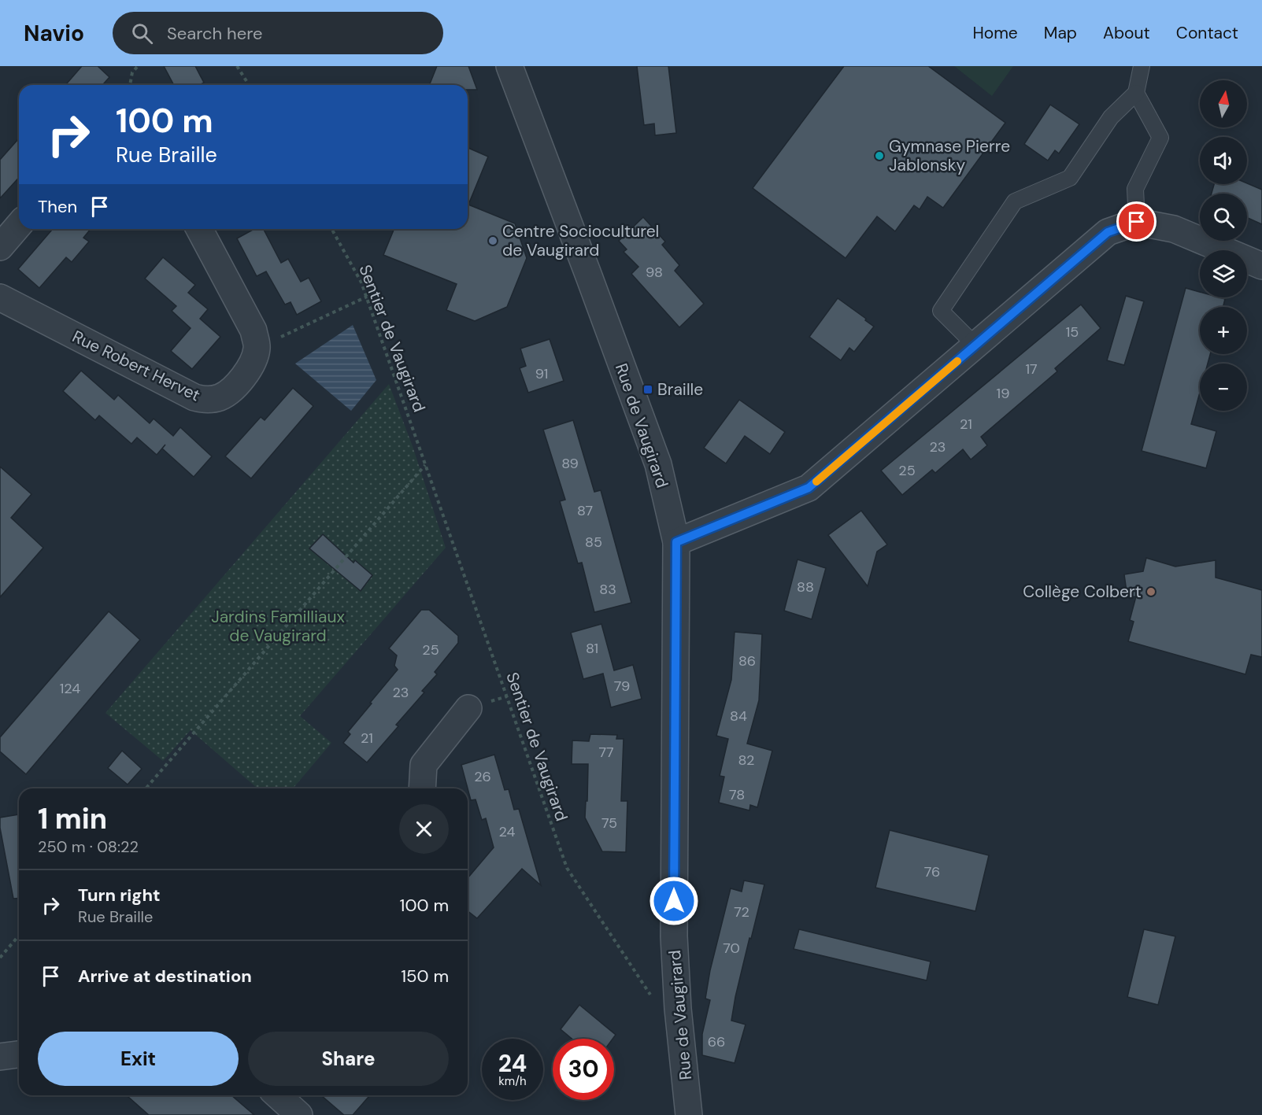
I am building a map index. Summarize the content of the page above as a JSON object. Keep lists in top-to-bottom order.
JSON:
{
  "streets": {
    "street": ["Rue Robert Hervet", "Rue de Vaugirard"],
    "path": ["Sentier de Vaugirard"]
  },
  "parks": ["Jardins Familliaux de Vaugirard"],
  "places": {
    "other": ["Gymnase Pierre Jablonsky", "Centre Socioculturel de Vaugirard", "Collège Colbert"],
    "transit": ["Braille"]
  },
  "house_numbers": [
    "98",
    "15",
    "17",
    "91",
    "19",
    "21",
    "23",
    "89",
    "25",
    "87",
    "85",
    "88",
    "83",
    "81",
    "25",
    "86",
    "79",
    "124",
    "23",
    "84",
    "21",
    "77",
    "82",
    "26",
    "78",
    "75",
    "24",
    "76",
    "72",
    "70",
    "66"
  ],
  "north": "top",
  "page": {
    "header": "Navio",
    "search": "Search here",
    "nav": [
      "Home",
      "Map",
      "About",
      "Contact"
    ],
    "map_buttons": ["+", "−"],
    "turn": ["100 m", "Rue Braille"],
    "then": "Then",
    "heading": ["1 min", "250 m · 08:22"],
    "list": [
      {
        "name": "Turn right",
        "note": "Rue Braille",
        "value": "100 m"
      },
      {
        "name": "Arrive at destination",
        "value": "150 m"
      }
    ],
    "buttons": ["Exit", "Share"],
    "speed": "24 km/h",
    "limit": "30"
  }
}
